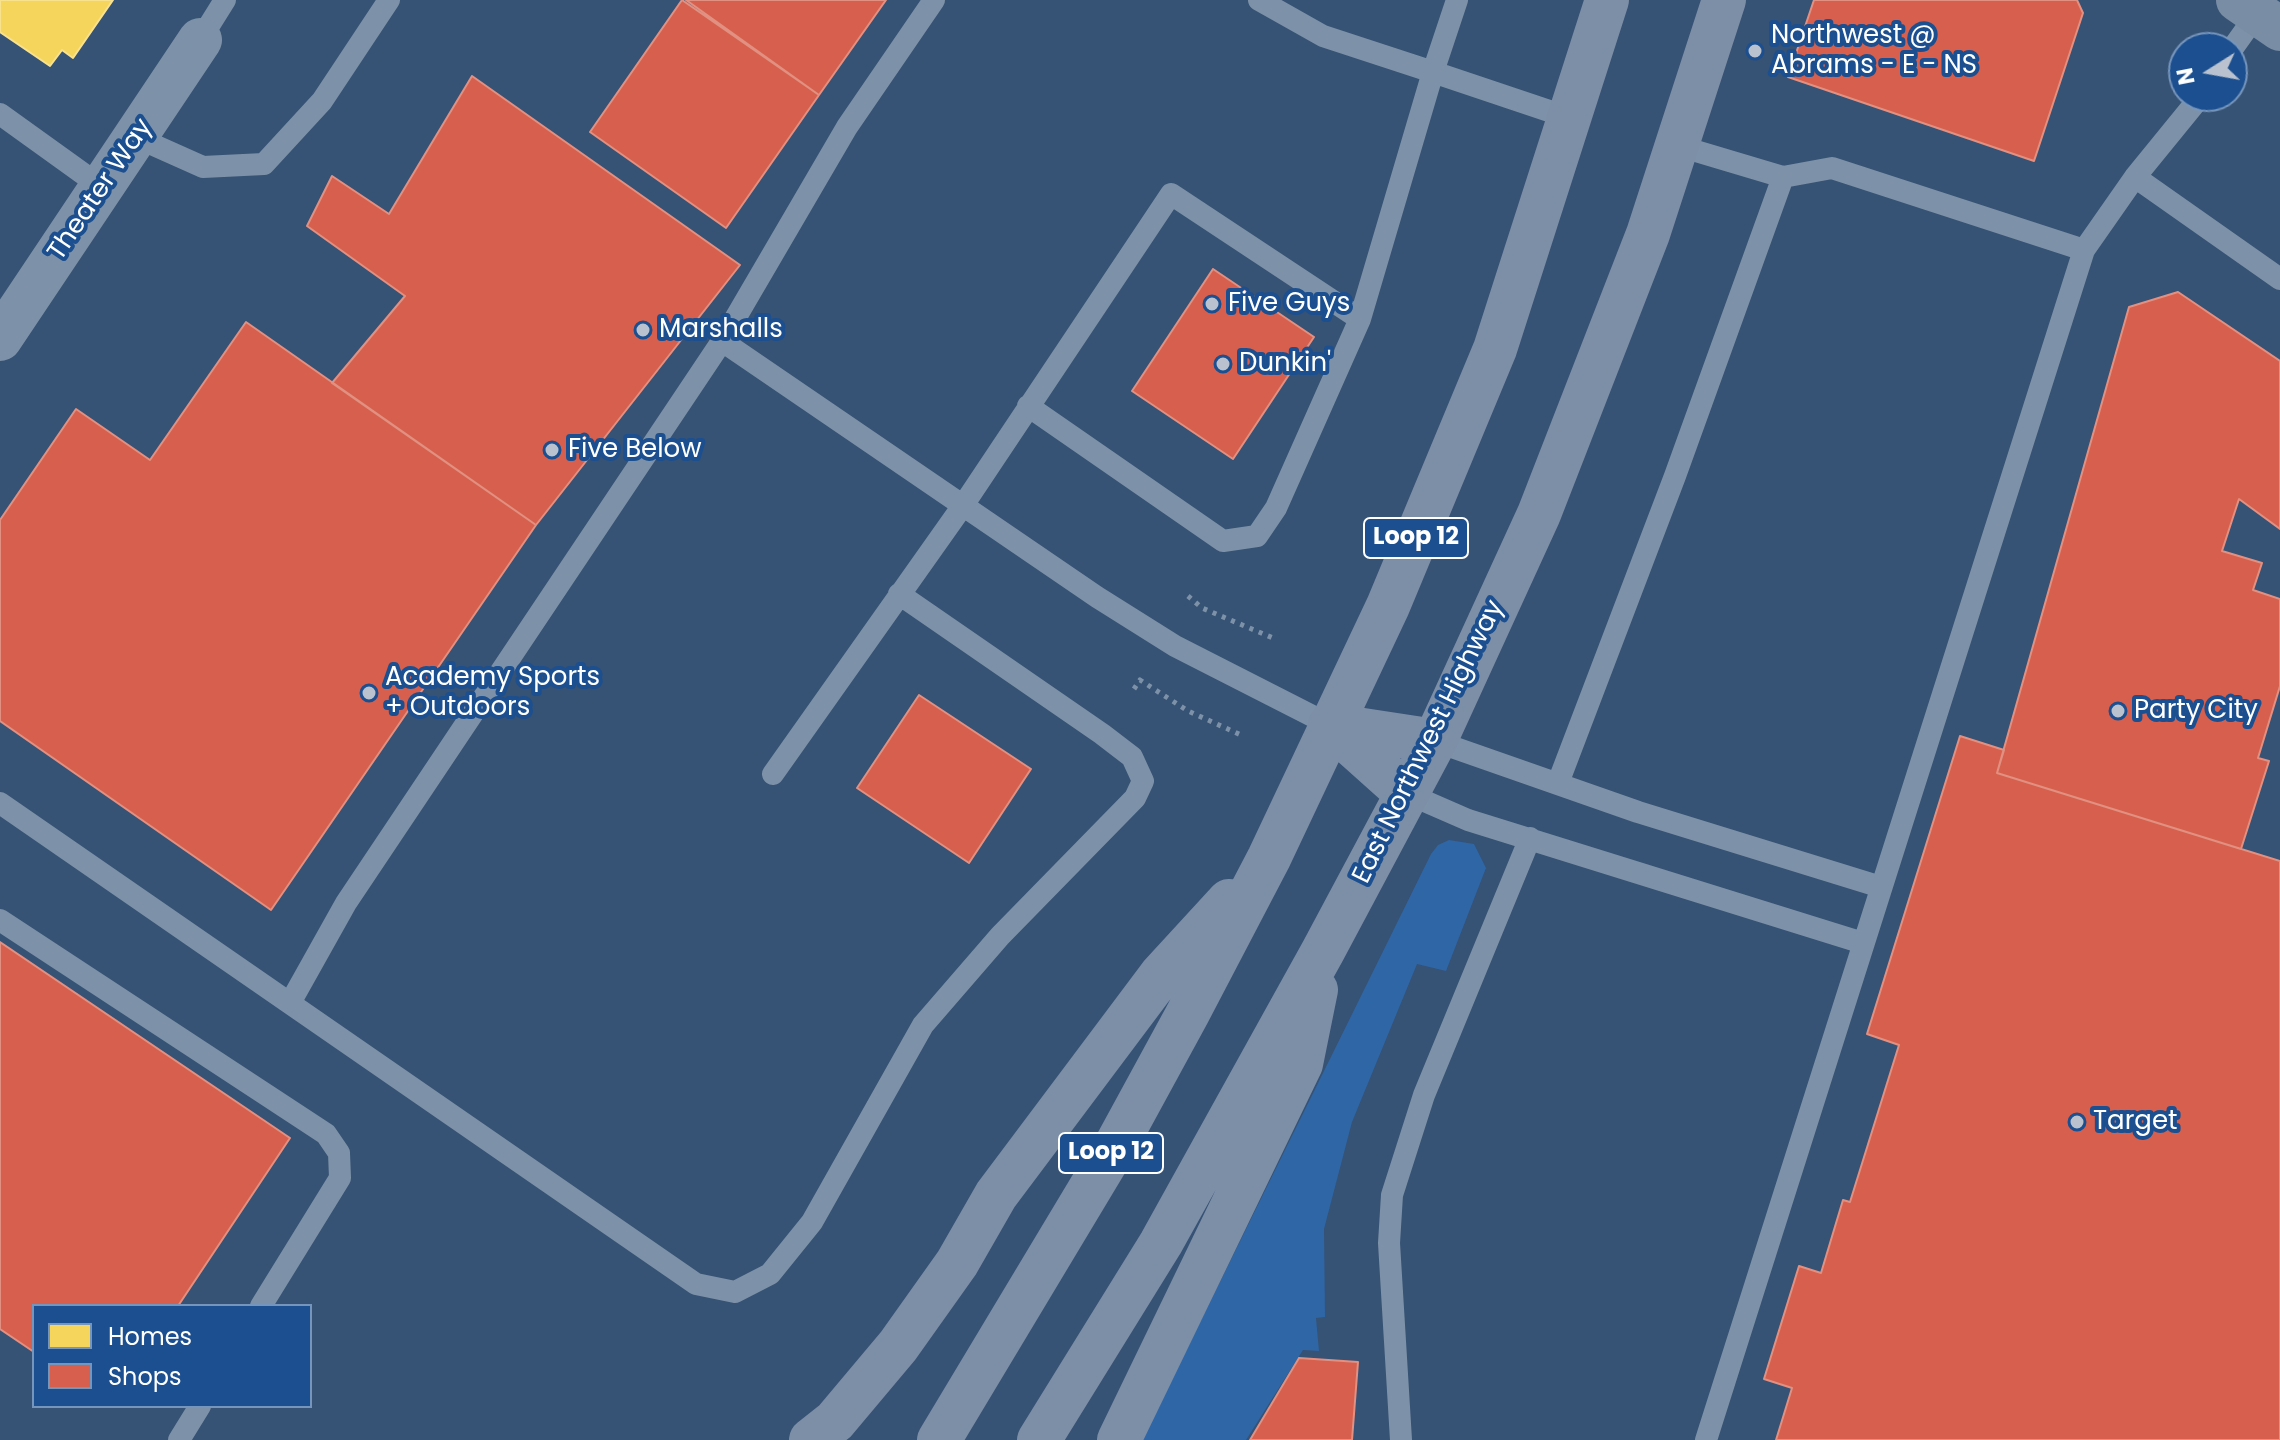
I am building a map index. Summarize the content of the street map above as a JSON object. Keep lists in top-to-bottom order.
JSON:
{
  "streets": {
    "main road": ["Loop 12", "East Northwest Highway"],
    "street": ["Theater Way"]
  },
  "places": [
    "Northwest @ Abrams - E - NS",
    "Five Guys",
    "Marshalls",
    "Dunkin'",
    "Five Below",
    "Academy Sports + Outdoors",
    "Party City",
    "Target"
  ],
  "legend": ["Homes", "Shops"],
  "north": "left"
}
